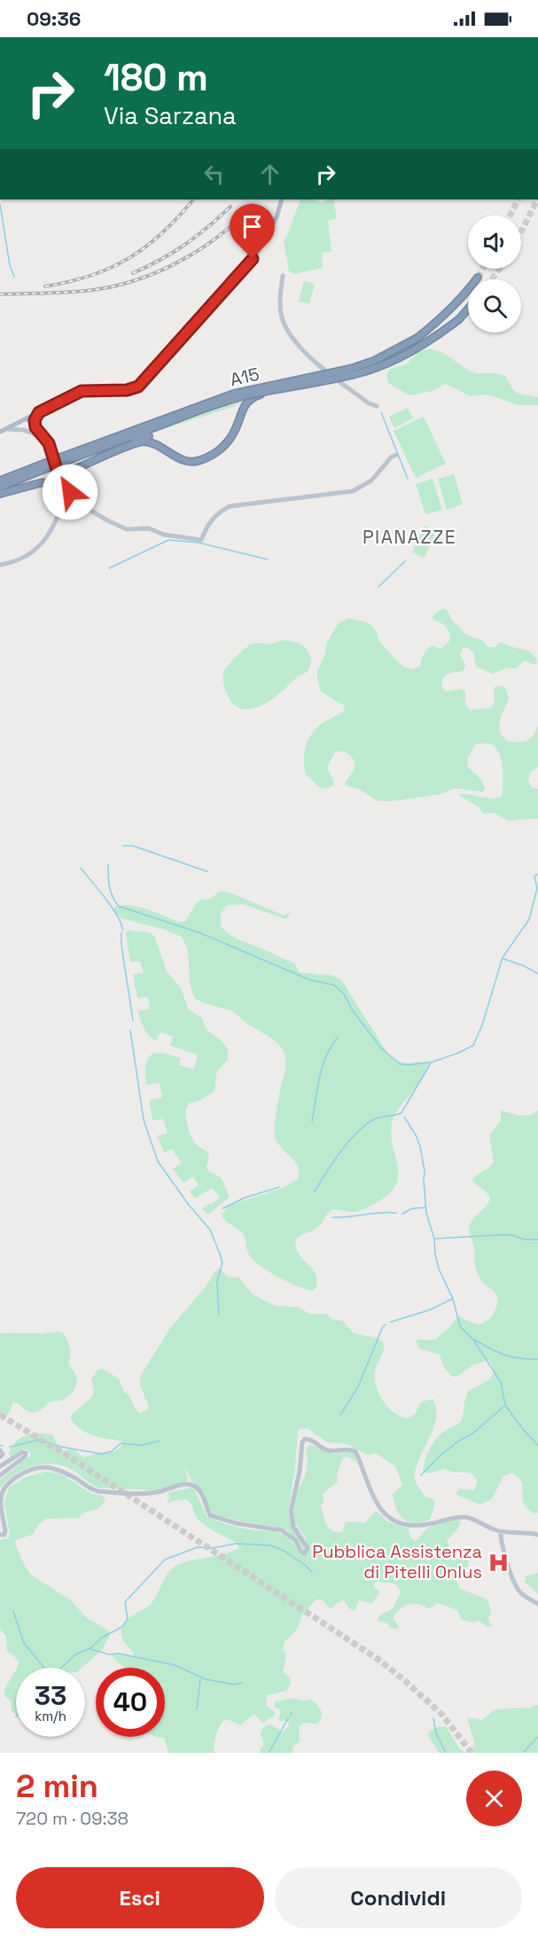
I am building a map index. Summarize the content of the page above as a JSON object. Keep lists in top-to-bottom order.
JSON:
{
  "streets": {
    "highway": ["A15"]
  },
  "districts": ["PIANAZZE"],
  "places": {
    "hospital": ["Pubblica Assistenza di Pitelli Onlus"]
  },
  "page": {
    "status": "09:36",
    "turn": ["180 m", "Via Sarzana"],
    "speed": "33 km/h",
    "limit": "40",
    "heading": ["2 min", "720 m · 09:38"],
    "buttons": ["Esci", "Condividi"]
  }
}
